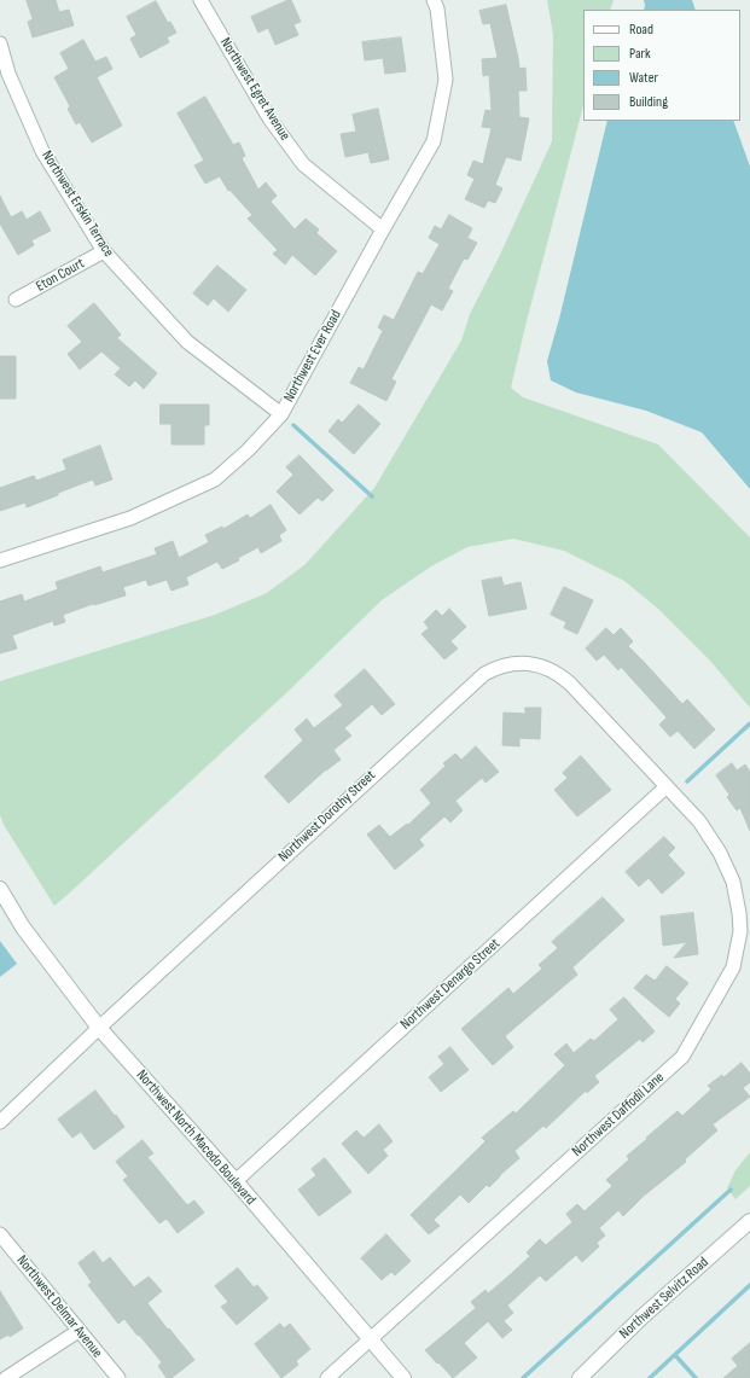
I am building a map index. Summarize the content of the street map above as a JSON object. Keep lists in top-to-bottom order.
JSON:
{
  "streets": {
    "street": [
      "Northwest Egret Avenue",
      "Northwest Erskin Terrace",
      "Eton Court",
      "Northwest Ever Road",
      "Northwest Dorothy Street",
      "Northwest Denargo Street",
      "Northwest Daffodil Lane",
      "Northwest North Macedo Boulevard",
      "Northwest Selvitz Road",
      "Northwest Delmar Avenue"
    ]
  },
  "crossings": [
    ["Northwest Egret Avenue", "Northwest Ever Road"],
    ["Northwest Erskin Terrace", "Eton Court"],
    ["Northwest Erskin Terrace", "Northwest Ever Road"],
    ["Northwest Dorothy Street", "Northwest Denargo Street"],
    ["Northwest Dorothy Street", "Northwest Daffodil Lane"],
    ["Northwest Dorothy Street", "Northwest North Macedo Boulevard"],
    ["Northwest Denargo Street", "Northwest Daffodil Lane"],
    ["Northwest Denargo Street", "Northwest North Macedo Boulevard"],
    ["Northwest Daffodil Lane", "Northwest North Macedo Boulevard"]
  ],
  "legend": [
    "Road",
    "Park",
    "Water",
    "Building"
  ]
}
